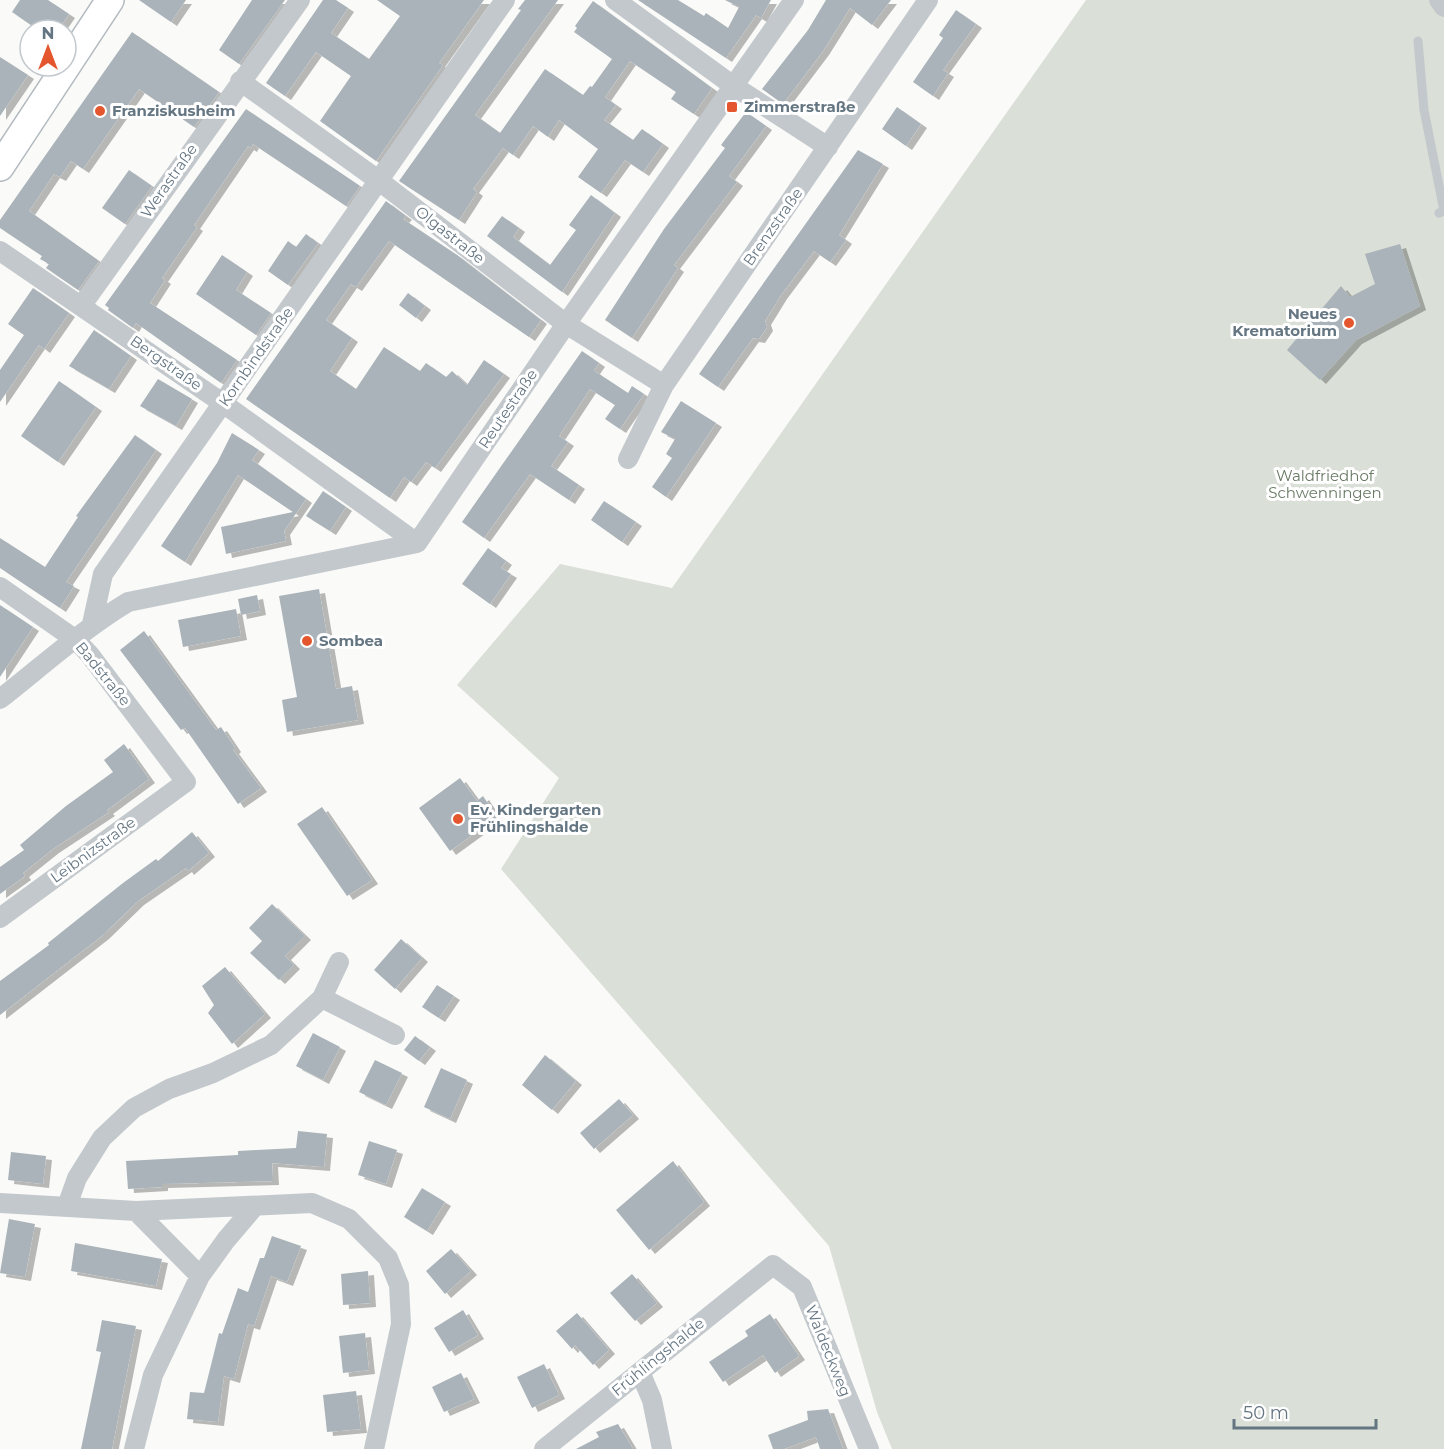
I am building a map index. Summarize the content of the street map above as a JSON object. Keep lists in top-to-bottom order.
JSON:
{
  "streets": {
    "street": [
      "Werastraße",
      "Brenzstraße",
      "Olgastraße",
      "Kornbindstraße",
      "Bergstraße",
      "Reutestraße",
      "Badstraße",
      "Leibnizstraße",
      "Waldeckweg",
      "Frühlingshalde"
    ]
  },
  "crossings": [
    ["Werastraße", "Olgastraße"],
    ["Werastraße", "Bergstraße"],
    ["Brenzstraße", "Olgastraße"],
    ["Olgastraße", "Kornbindstraße"],
    ["Olgastraße", "Reutestraße"],
    ["Kornbindstraße", "Bergstraße"],
    ["Bergstraße", "Reutestraße"],
    ["Badstraße", "Leibnizstraße"],
    ["Waldeckweg", "Frühlingshalde"]
  ],
  "parks": ["Waldfriedhof Schwenningen"],
  "places": {
    "transit": ["Zimmerstraße"],
    "other": [
      "Franziskusheim",
      "Neues Krematorium",
      "Sombea",
      "Ev. Kindergarten Frühlingshalde"
    ]
  },
  "scale_bar": "50 m",
  "north": "top"
}
